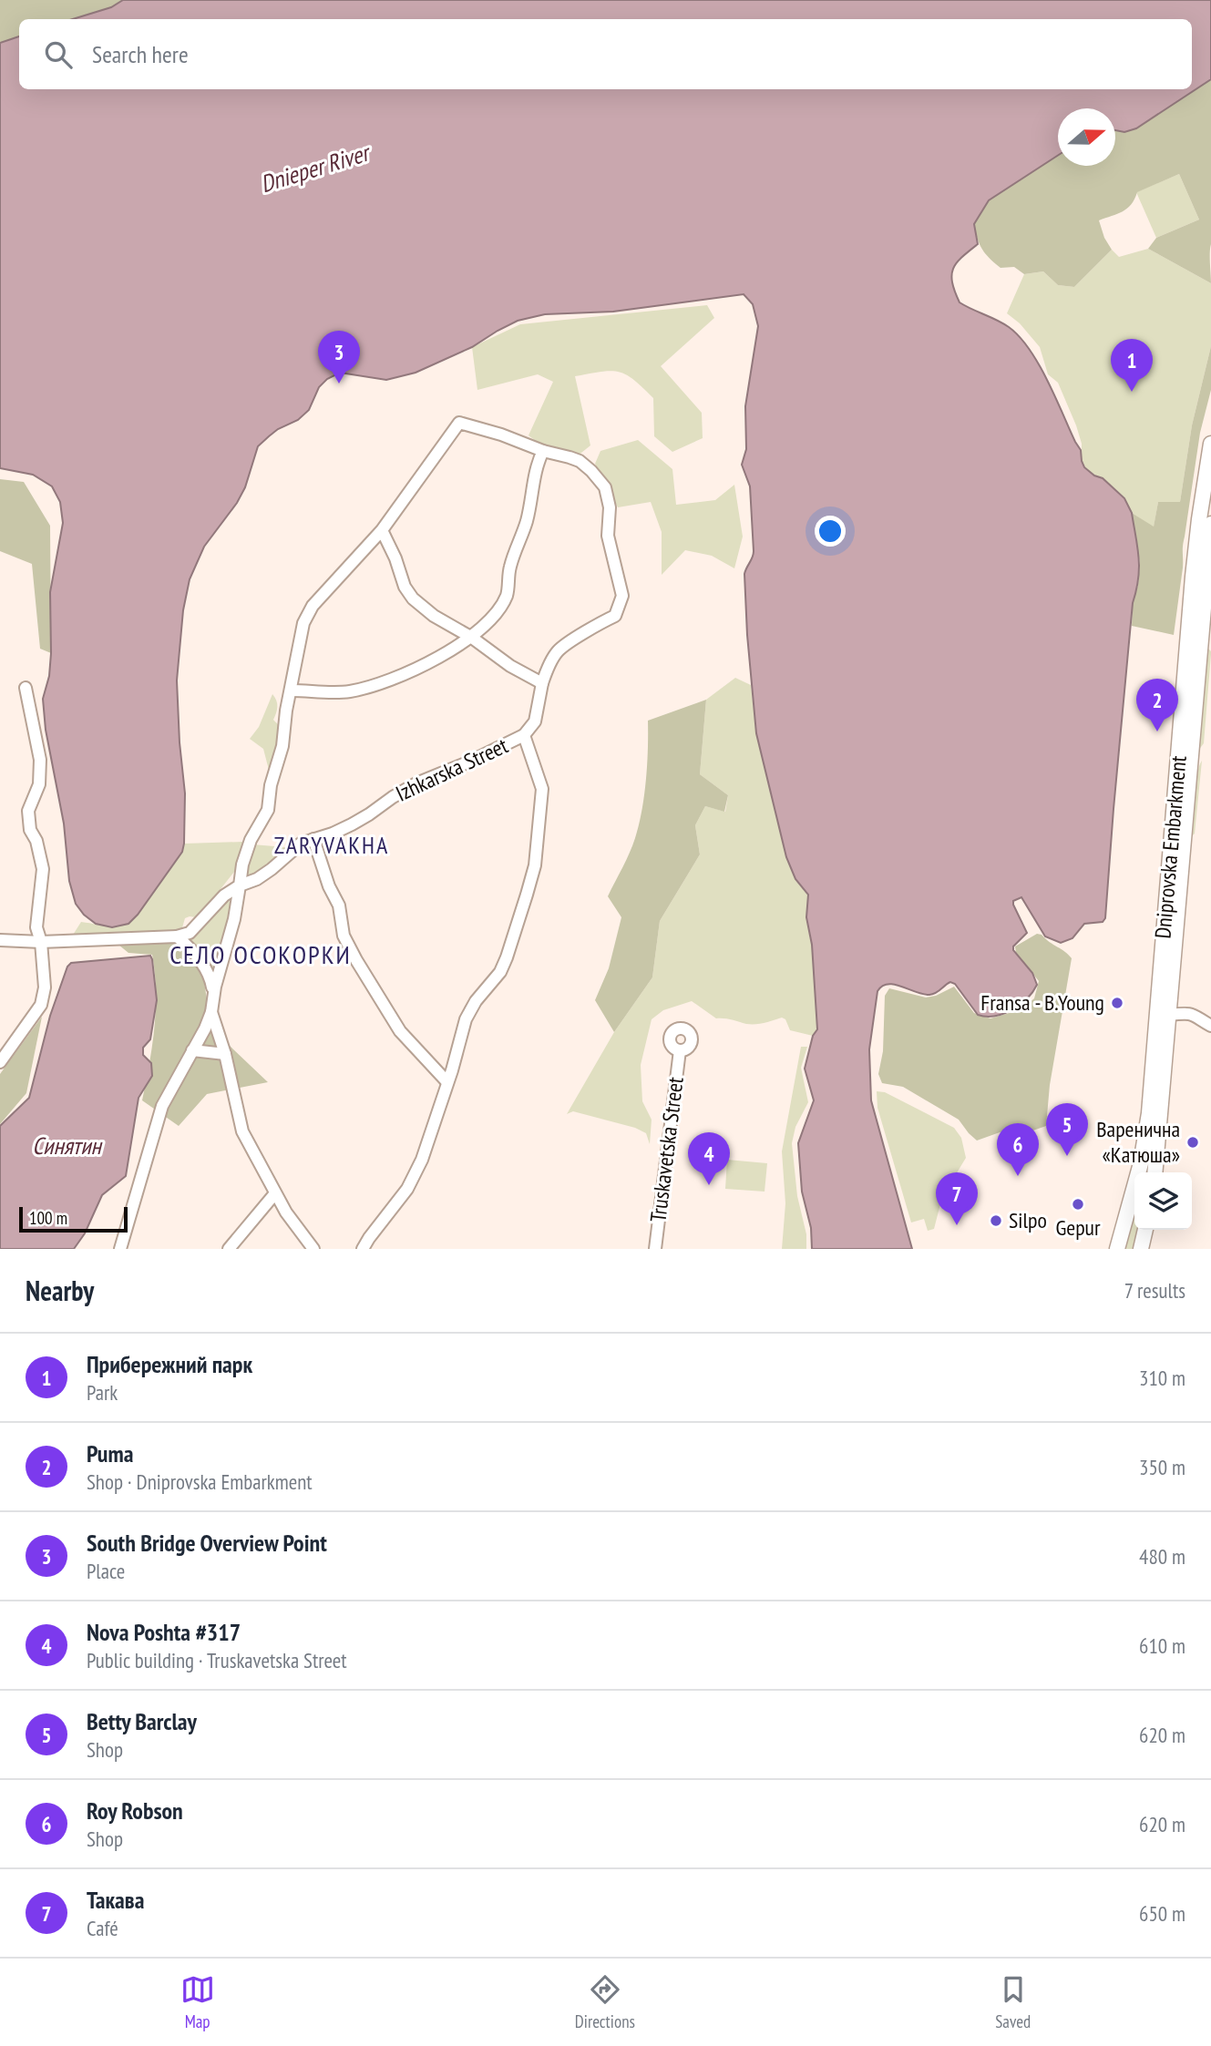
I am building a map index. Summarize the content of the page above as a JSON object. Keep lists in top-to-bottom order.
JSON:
{
  "streets": {
    "main road": ["Dniprovska Embarkment"],
    "street": ["Izhkarska Street", "Truskavetska Street"]
  },
  "districts": ["ZARYVAKHA", "СЕЛО ОСОКОРКИ"],
  "water": ["Dnieper River", "Синятин"],
  "places": [
    "Fransa - B.Young",
    "Варенична «Катюша»",
    "Gepur",
    "Silpo"
  ],
  "scale_bar": "100 m",
  "north": "right",
  "page": {
    "search": "Search here",
    "pins": [
      "3",
      "1",
      "2",
      "5",
      "6",
      "4",
      "7"
    ],
    "scale": "100 m",
    "heading": ["Nearby", "7 results"],
    "list": [
      {
        "mark": "1",
        "name": "Прибережний парк",
        "note": "Park",
        "value": "310 m"
      },
      {
        "mark": "2",
        "name": "Puma",
        "note": "Shop · Dniprovska Embarkment",
        "value": "350 m"
      },
      {
        "mark": "3",
        "name": "South Bridge Overview Point",
        "note": "Place",
        "value": "480 m"
      },
      {
        "mark": "4",
        "name": "Nova Poshta #317",
        "note": "Public building · Truskavetska Street",
        "value": "610 m"
      },
      {
        "mark": "5",
        "name": "Betty Barclay",
        "note": "Shop",
        "value": "620 m"
      },
      {
        "mark": "6",
        "name": "Roy Robson",
        "note": "Shop",
        "value": "620 m"
      },
      {
        "mark": "7",
        "name": "Такава",
        "note": "Café",
        "value": "650 m"
      }
    ],
    "nav": ["Map", "Directions", "Saved"]
  }
}
